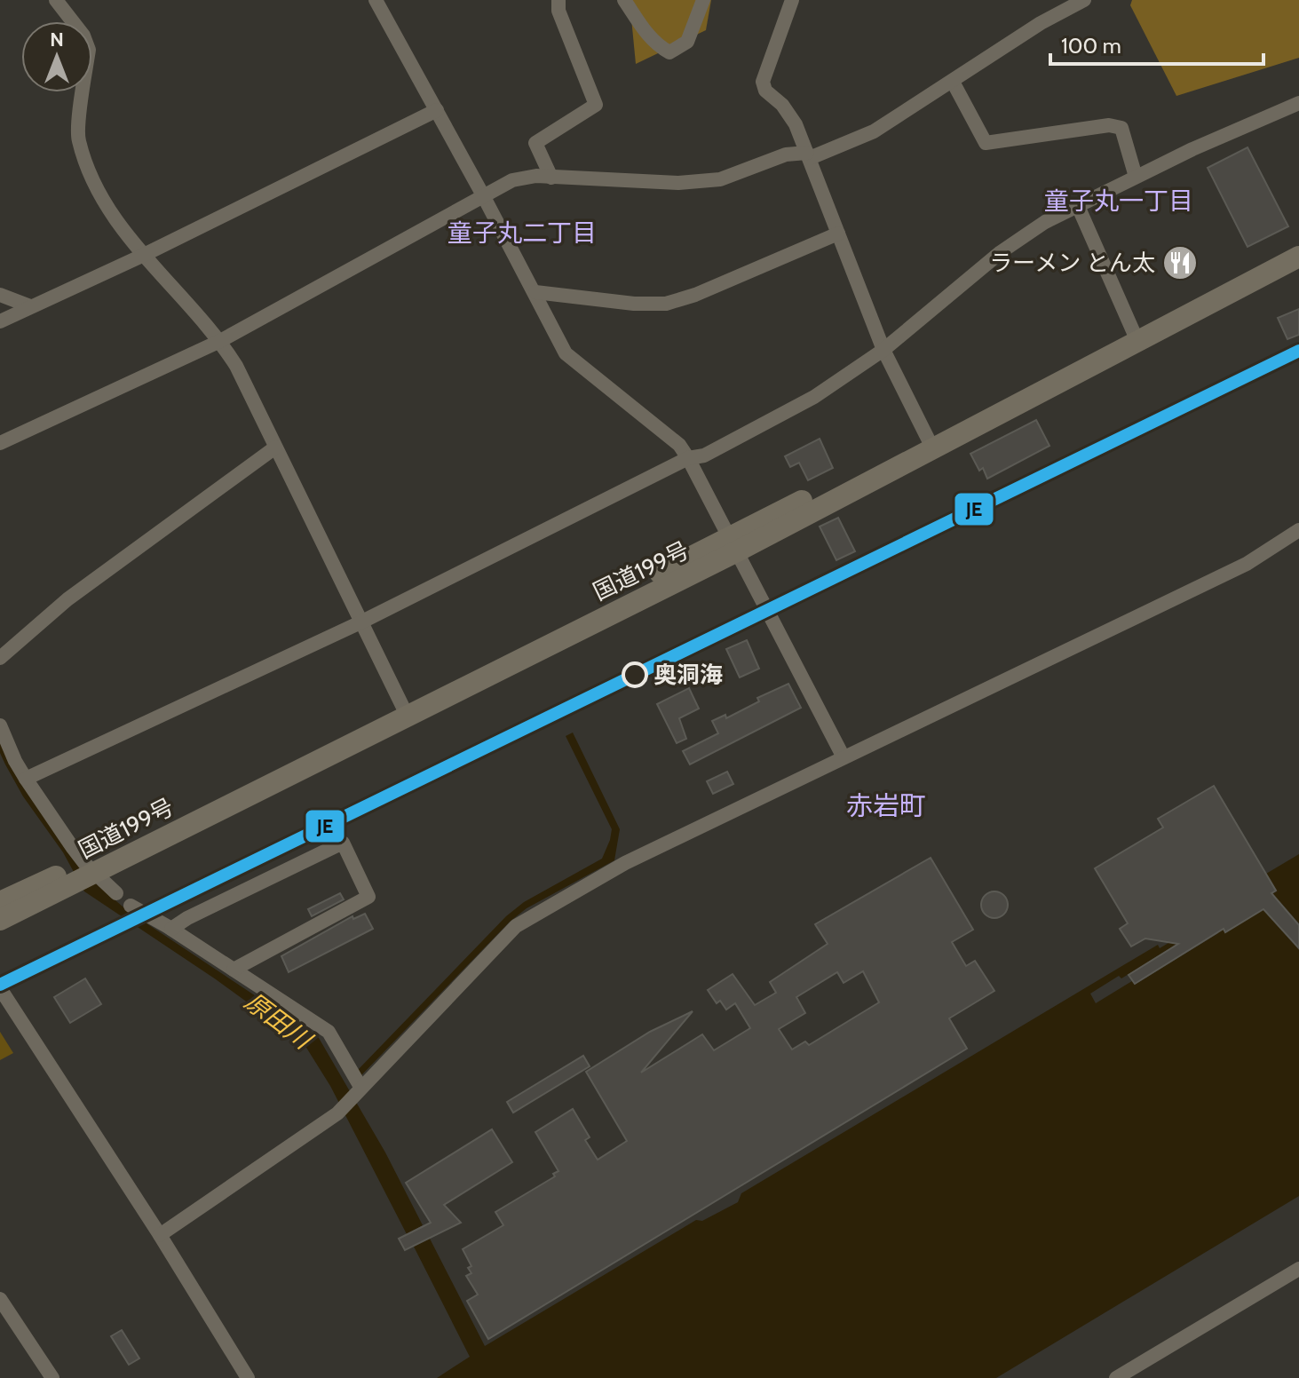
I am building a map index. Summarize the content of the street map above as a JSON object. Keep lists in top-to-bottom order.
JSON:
{
  "streets": {
    "highway": ["国道199号"]
  },
  "districts": ["童子丸一丁目", "童子丸二丁目", "赤岩町"],
  "water": ["原田川"],
  "places": {
    "restaurant": ["ラーメン とん太"],
    "other": ["奥洞海"]
  },
  "lines": ["transit line JE"],
  "scale_bar": "100 m",
  "north": "top"
}
